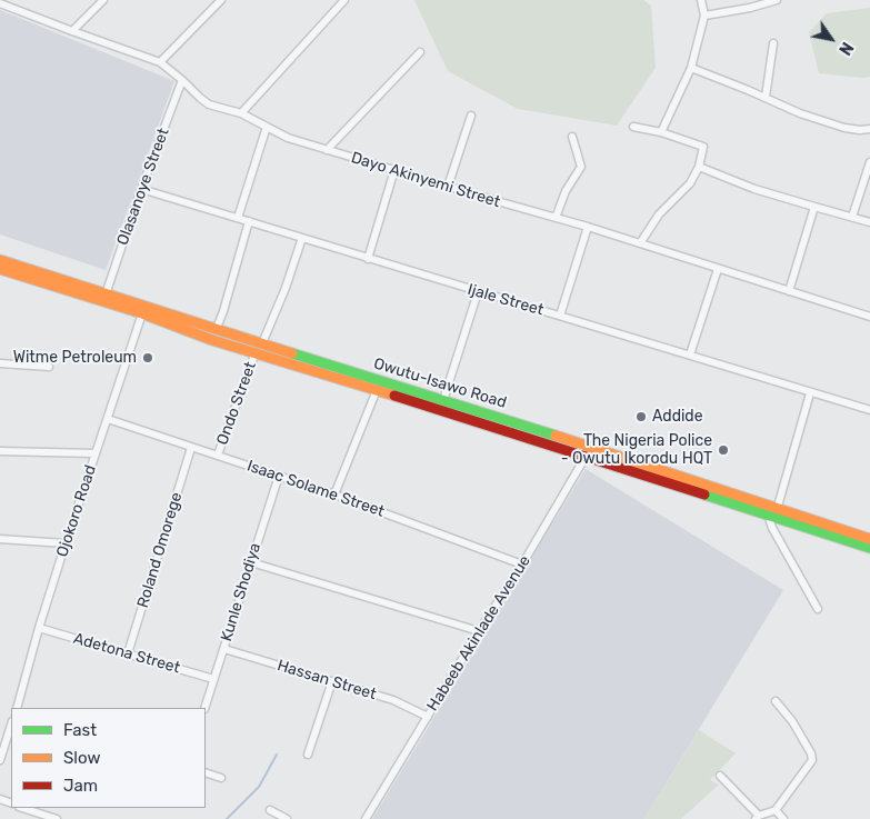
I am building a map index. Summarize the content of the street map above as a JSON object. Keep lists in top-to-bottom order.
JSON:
{
  "streets": {
    "street": [
      "Dayo Akinyemi Street",
      "Olasanoye Street",
      "Ijale Street",
      "Owutu-Isawo Road",
      "Ondo Street",
      "Isaac Solame Street",
      "Ojokoro Road",
      "Roland Omorege",
      "Kunle Shodiya",
      "Habeeb Akinlade Avenue",
      "Adetona Street",
      "Hassan Street"
    ]
  },
  "crossings": [
    ["Dayo Akinyemi Street", "Olasanoye Street"],
    ["Olasanoye Street", "Ijale Street"],
    ["Olasanoye Street", "Owutu-Isawo Road"],
    ["Owutu-Isawo Road", "Ondo Street"],
    ["Owutu-Isawo Road", "Ojokoro Road"],
    ["Owutu-Isawo Road", "Habeeb Akinlade Avenue"],
    ["Ondo Street", "Isaac Solame Street"],
    ["Isaac Solame Street", "Ojokoro Road"],
    ["Isaac Solame Street", "Roland Omorege"],
    ["Isaac Solame Street", "Kunle Shodiya"],
    ["Isaac Solame Street", "Habeeb Akinlade Avenue"],
    ["Ojokoro Road", "Adetona Street"],
    ["Roland Omorege", "Adetona Street"],
    ["Kunle Shodiya", "Adetona Street"],
    ["Kunle Shodiya", "Hassan Street"],
    ["Habeeb Akinlade Avenue", "Hassan Street"]
  ],
  "places": ["Witme Petroleum", "Addide", "The Nigeria Police - Owutu Ikorodu HQT"],
  "legend": ["Fast", "Slow", "Jam"],
  "north": "bottom right"
}
